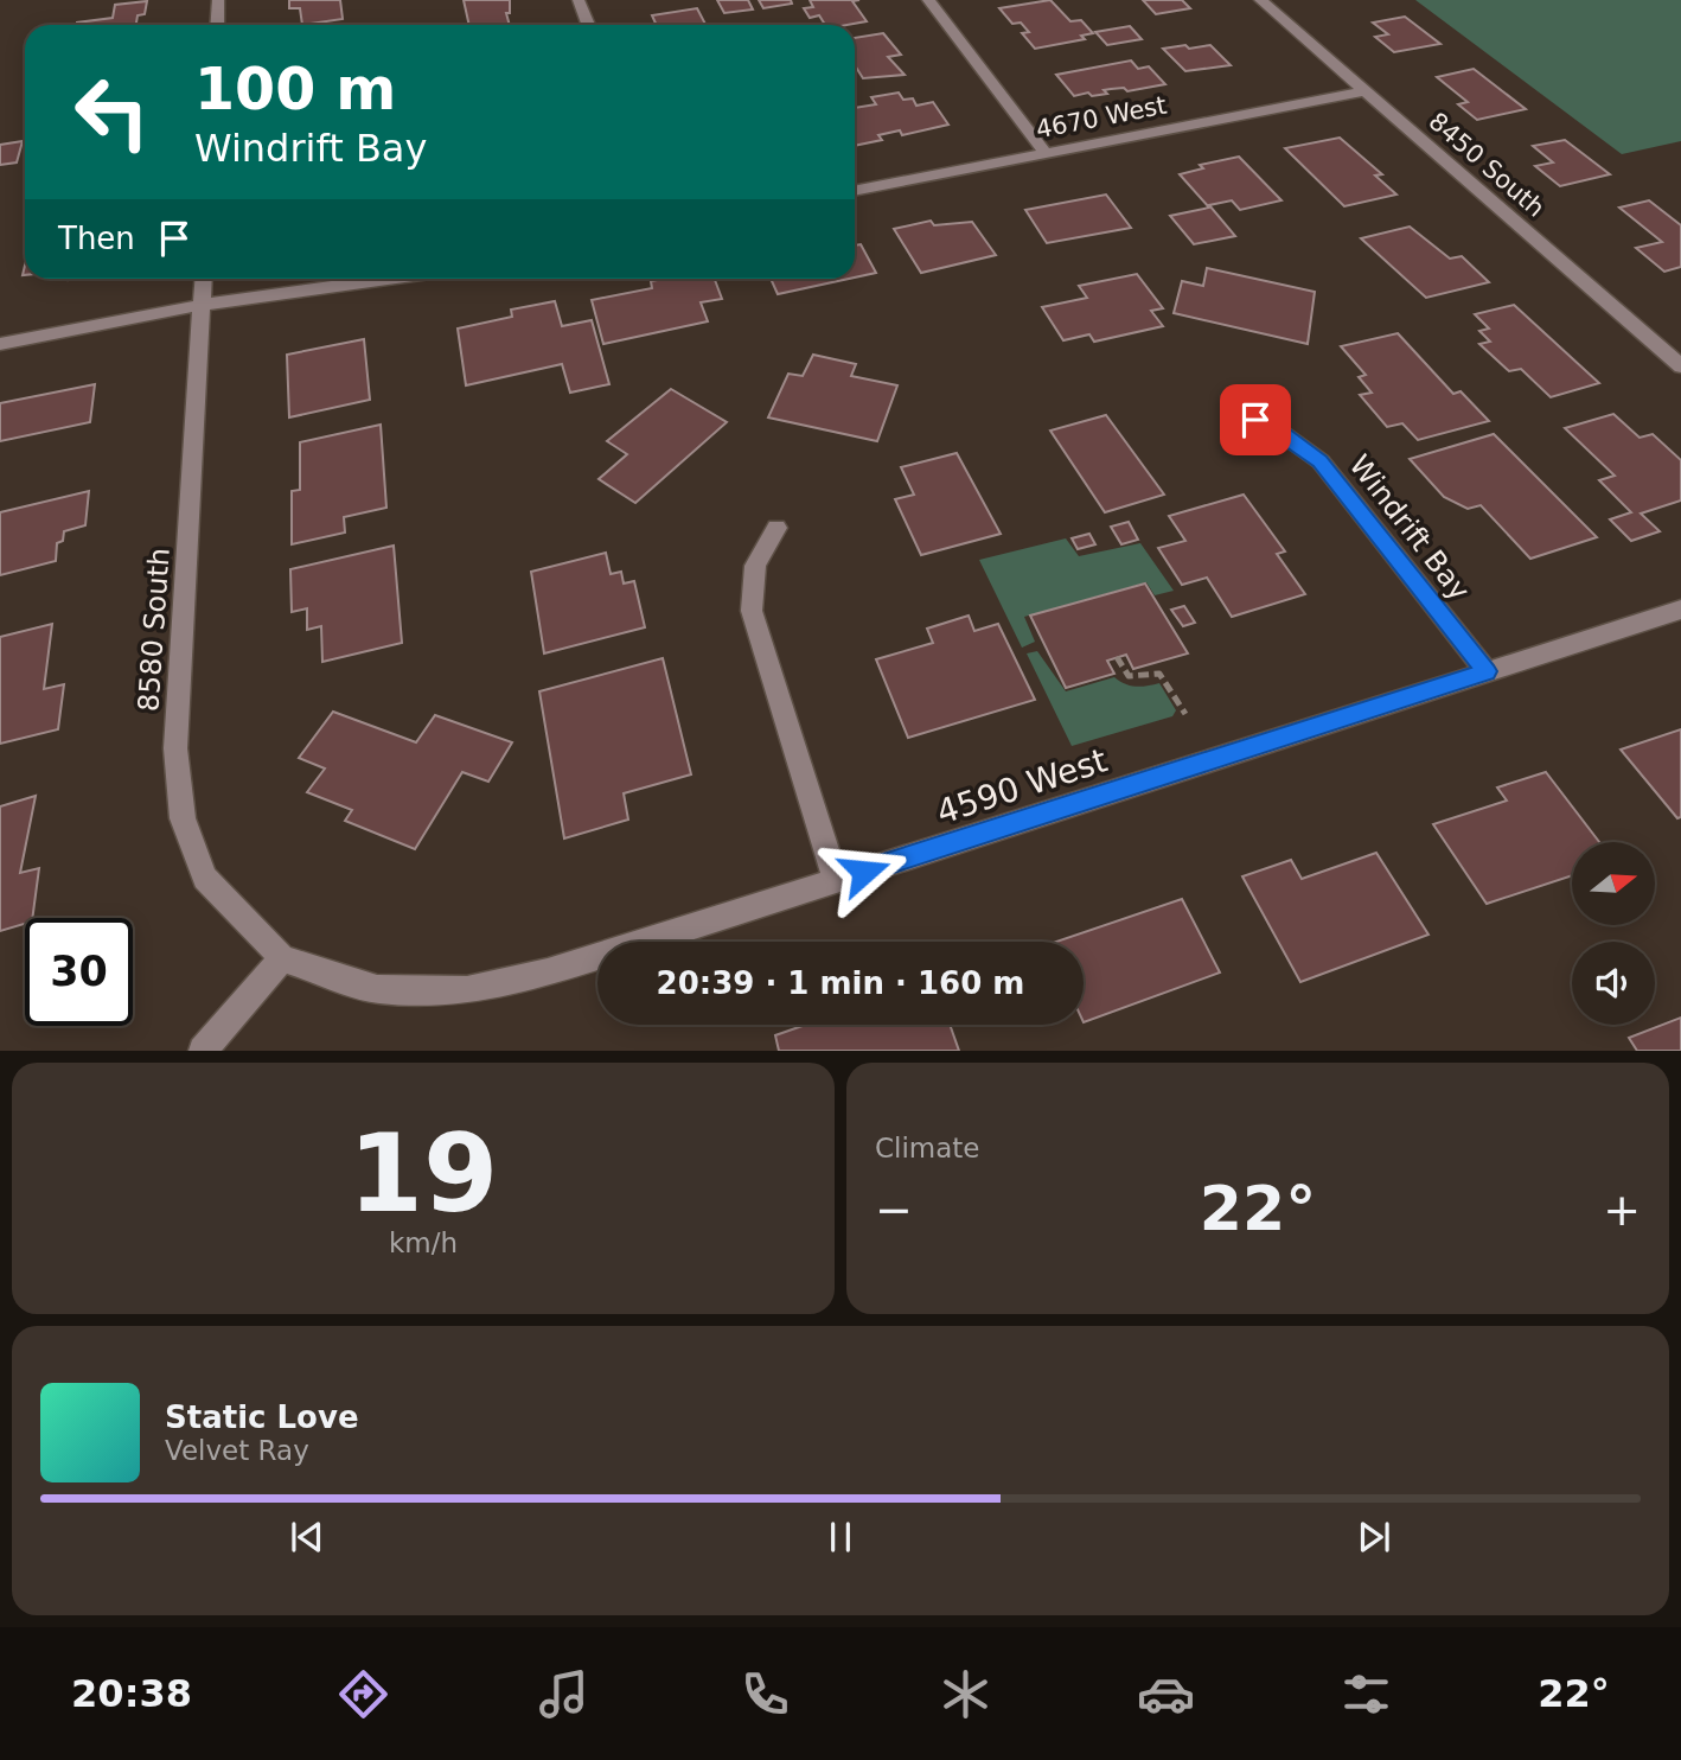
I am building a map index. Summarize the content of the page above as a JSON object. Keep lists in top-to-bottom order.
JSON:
{
  "streets": {
    "street": [
      "4670 West",
      "8450 South",
      "Windrift Bay",
      "8580 South",
      "4590 West"
    ]
  },
  "crossings": [
    ["4670 West", "8450 South"],
    ["Windrift Bay", "4590 West"],
    ["8580 South", "4590 West"]
  ],
  "north": "right",
  "page": {
    "turn": ["100 m", "Windrift Bay"],
    "then": "Then",
    "limit": "30",
    "trip": "20:39 · 1 min · 160 m",
    "tile": [
      ["19", "km/h"],
      "Climate"
    ],
    "heat": ["−", "22°", "+"],
    "song": ["Static Love", "Velvet Ray"],
    "tabs": ["20:38", "22°"]
  }
}
